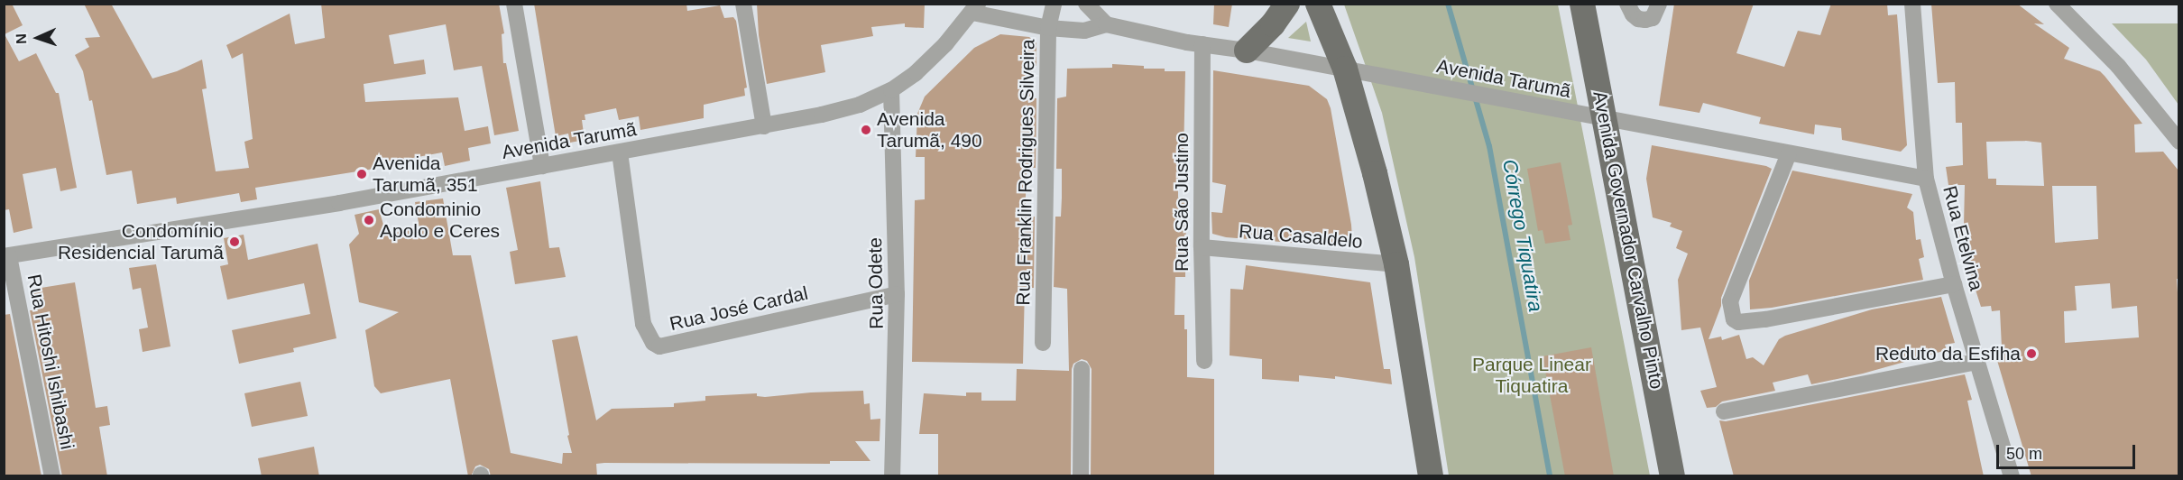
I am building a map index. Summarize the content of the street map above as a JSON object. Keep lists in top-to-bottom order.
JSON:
{
  "streets": {
    "main road": ["Avenida Governador Carvalho Pinto"],
    "street": [
      "Avenida Tarumã",
      "Rua Franklin Rodrigues Silveira",
      "Rua São Justino",
      "Rua Casaldelo",
      "Rua Etelvina",
      "Rua Odete",
      "Rua José Cardal",
      "Rua Hitoshi Ishibashi"
    ]
  },
  "crossings": [
    ["Avenida Tarumã", "Rua Franklin Rodrigues Silveira"],
    ["Avenida Tarumã", "Rua São Justino"],
    ["Avenida Tarumã", "Rua Etelvina"],
    ["Avenida Tarumã", "Avenida Governador Carvalho Pinto"],
    ["Avenida Tarumã", "Rua Odete"],
    ["Avenida Tarumã", "Rua José Cardal"],
    ["Avenida Tarumã", "Rua Hitoshi Ishibashi"],
    ["Rua São Justino", "Rua Casaldelo"],
    ["Rua Odete", "Rua José Cardal"]
  ],
  "water": ["Córrego Tiquatira"],
  "parks": ["Parque Linear Tiquatira"],
  "places": [
    "Avenida Tarumã, 490",
    "Avenida Tarumã, 351",
    "Condominio Apolo e Ceres",
    "Condomínio Residencial Tarumã",
    "Reduto da Esfiha"
  ],
  "scale_bar": "50 m",
  "north": "left"
}
